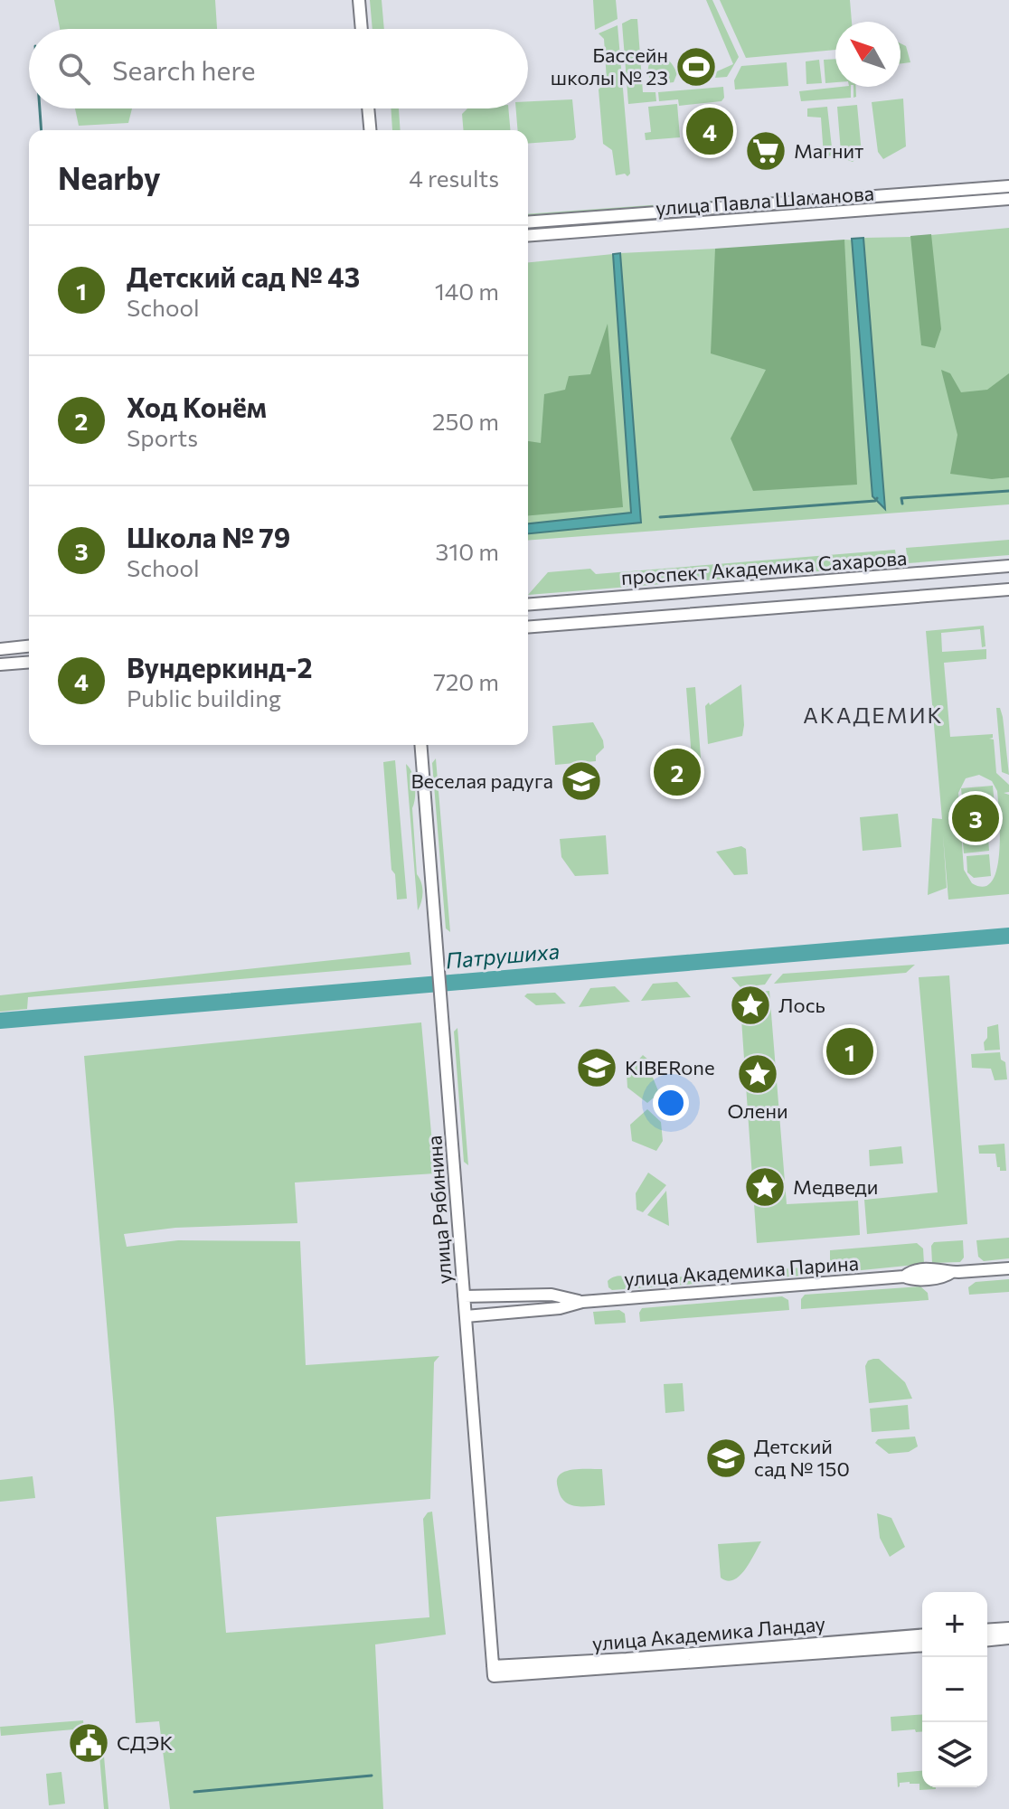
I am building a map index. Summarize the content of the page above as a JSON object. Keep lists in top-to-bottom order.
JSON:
{
  "streets": {
    "street": [
      "улица Павла Шаманова",
      "проспект Академика Сахарова",
      "улица Рябинина",
      "улица Академика Парина",
      "улица Академика Ландау"
    ]
  },
  "crossings": [
    ["улица Рябинина", "улица Академика Парина"],
    ["улица Рябинина", "улица Академика Ландау"]
  ],
  "districts": ["АКАДЕМИК"],
  "water": ["Патрушиха"],
  "places": {
    "sports": ["Бассейн школы № 23"],
    "supermarket": ["Магнит"],
    "school or university": ["Веселая радуга", "KIBERone", "Детский сад № 150"],
    "place": ["Лось", "Олени", "Медведи"],
    "public building": ["СДЭК"]
  },
  "north": "top left",
  "page": {
    "search": "Search here",
    "pins": [
      "4",
      "2",
      "3",
      "1"
    ],
    "heading": ["Nearby", "4 results"],
    "list": [
      {
        "mark": "1",
        "name": "Детский сад № 43",
        "note": "School",
        "value": "140 m"
      },
      {
        "mark": "2",
        "name": "Ход Конём",
        "note": "Sports",
        "value": "250 m"
      },
      {
        "mark": "3",
        "name": "Школа № 79",
        "note": "School",
        "value": "310 m"
      },
      {
        "mark": "4",
        "name": "Вундеркинд-2",
        "note": "Public building",
        "value": "720 m"
      }
    ],
    "map_buttons": ["+", "−"]
  }
}
